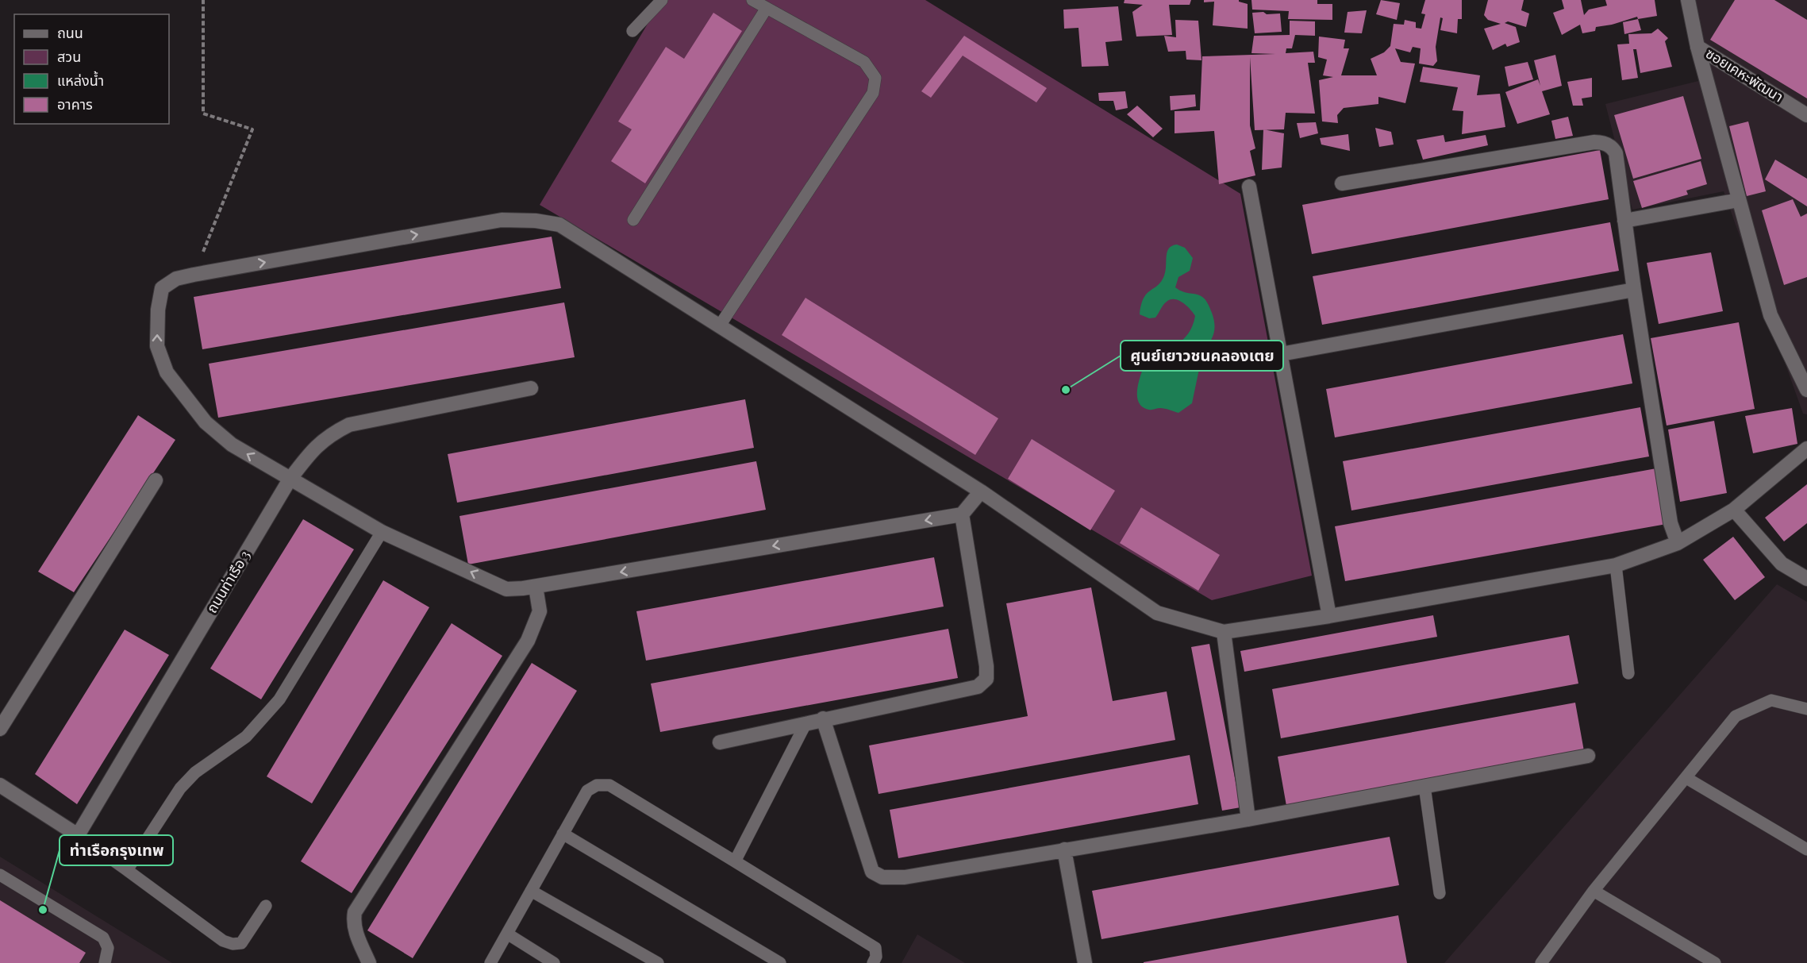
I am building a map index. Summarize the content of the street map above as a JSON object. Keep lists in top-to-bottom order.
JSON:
{
  "streets": {
    "street": ["ซอยเคหะพัฒนา", "ถนนท่าเรือ 3"]
  },
  "places": ["ศูนย์เยาวชนคลองเตย", "ท่าเรือกรุงเทพ"],
  "legend": [
    "ถนน",
    "สวน",
    "แหล่งน้ำ",
    "อาคาร"
  ]
}
